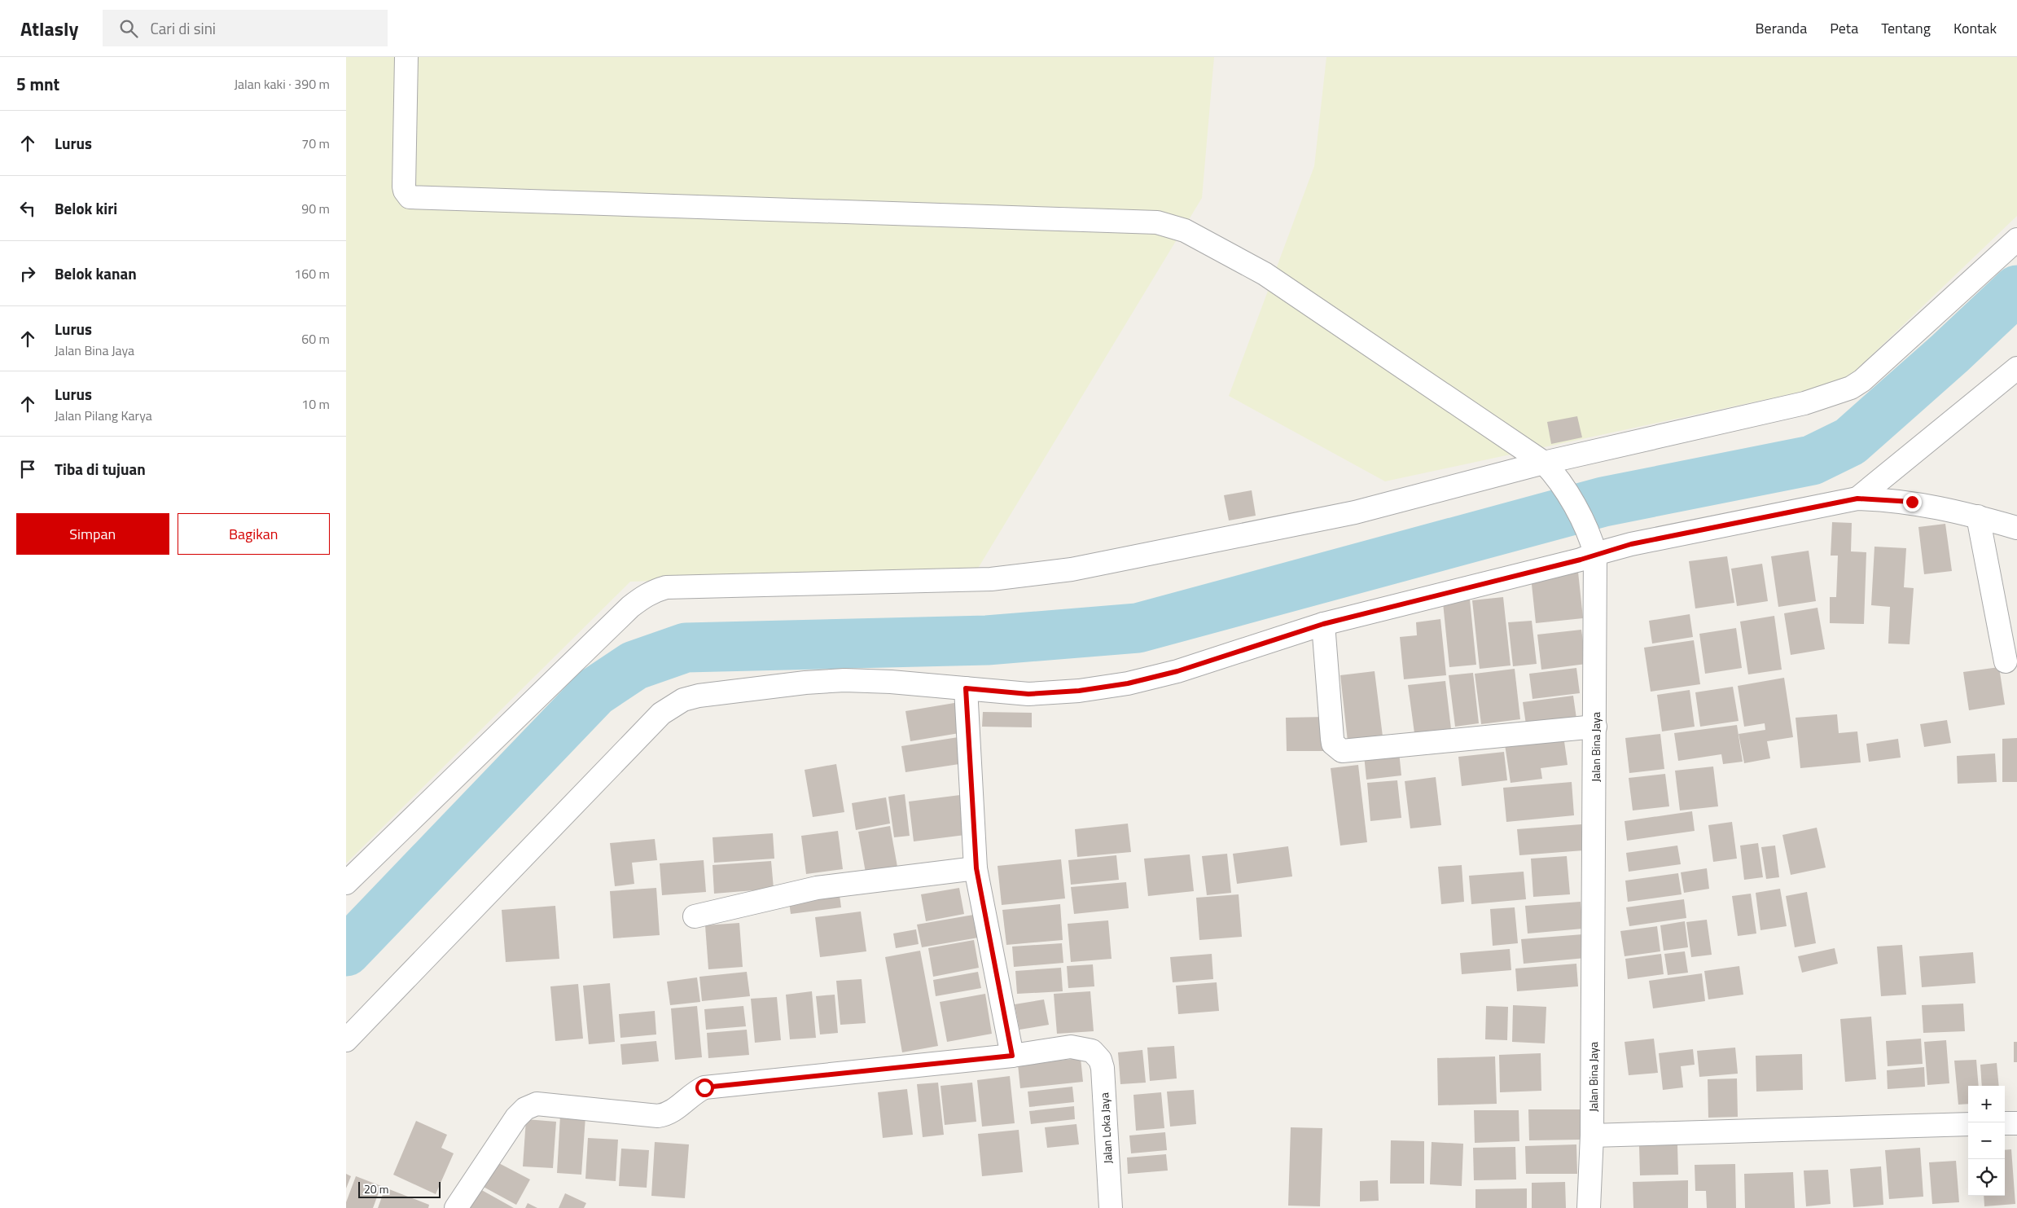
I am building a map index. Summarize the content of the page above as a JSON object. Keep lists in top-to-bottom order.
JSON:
{
  "streets": {
    "street": ["Jalan Bina Jaya", "Jalan Loka Jaya"]
  },
  "scale_bar": "20 m",
  "page": {
    "header": "Atlasly",
    "search": "Cari di sini",
    "nav": [
      "Beranda",
      "Peta",
      "Tentang",
      "Kontak"
    ],
    "heading": ["5 mnt", "Jalan kaki · 390 m"],
    "list": [
      ["Lurus", "70 m"],
      ["Belok kiri", "90 m"],
      ["Belok kanan", "160 m"],
      ["Lurus", "Jalan Bina Jaya", "60 m"],
      ["Lurus", "Jalan Pilang Karya", "10 m"],
      "Tiba di tujuan"
    ],
    "buttons": ["Simpan", "Bagikan"],
    "map_buttons": ["+", "−"],
    "scale": "20 m"
  }
}
